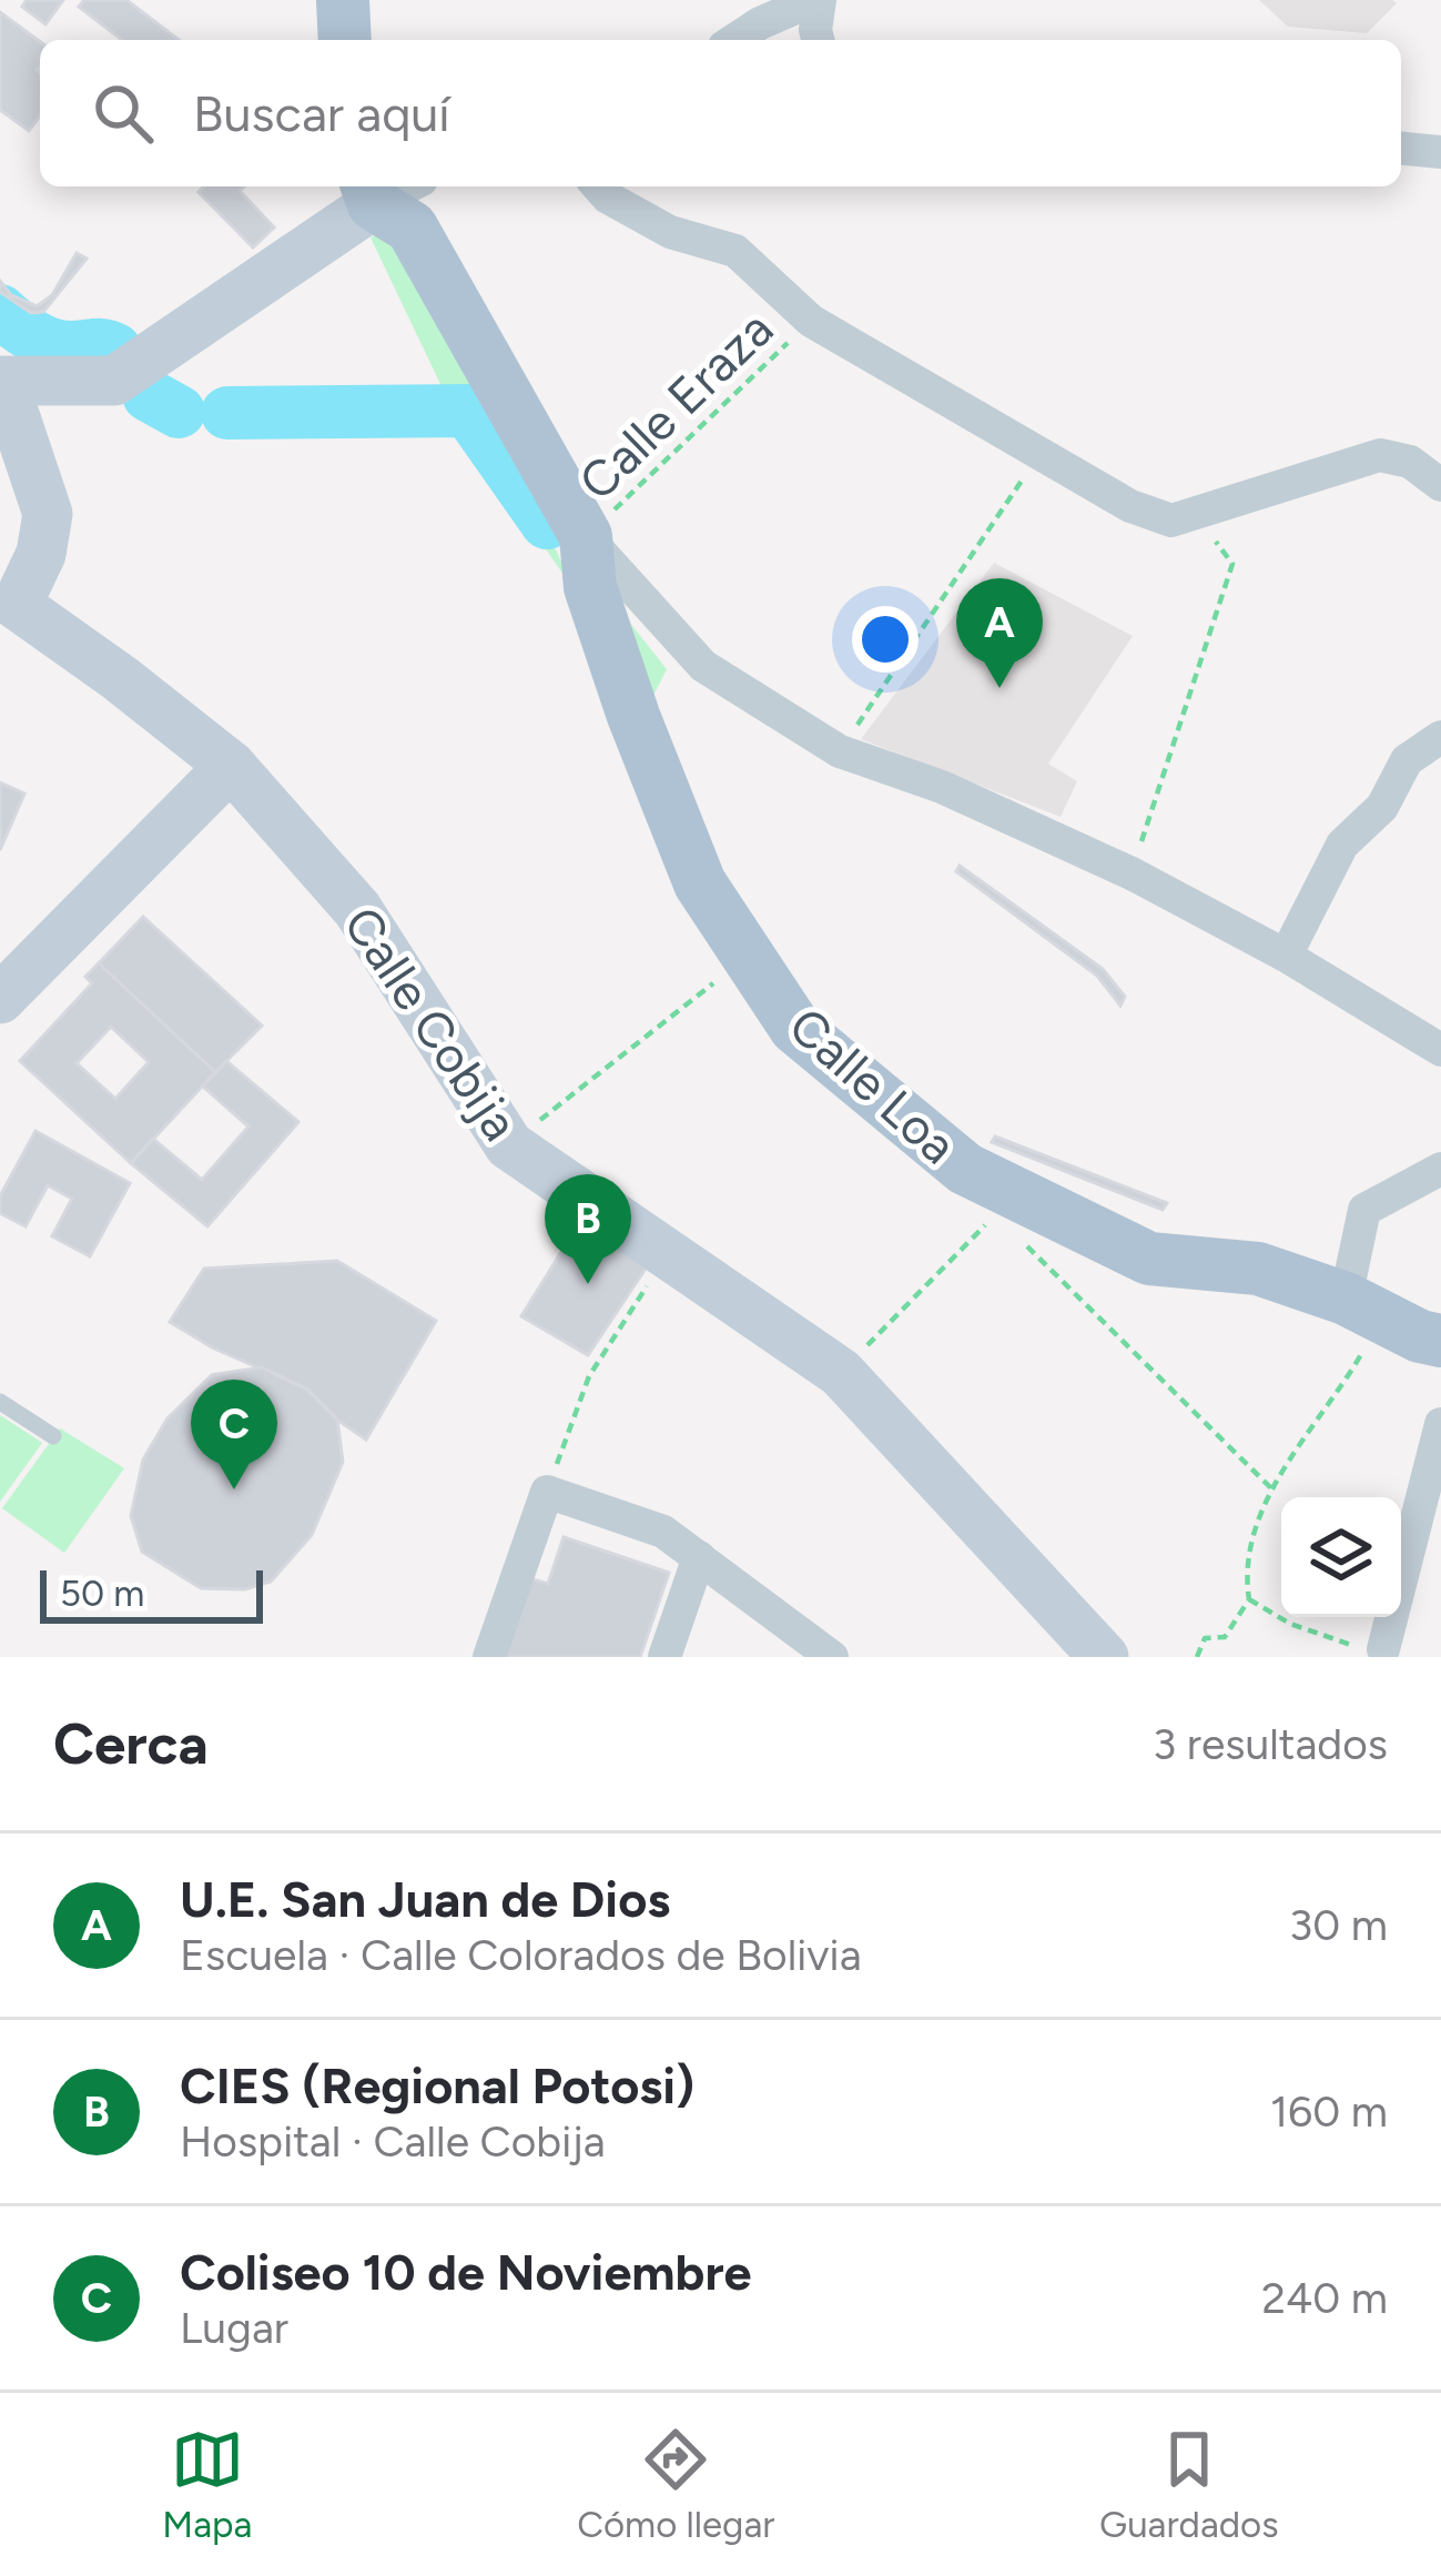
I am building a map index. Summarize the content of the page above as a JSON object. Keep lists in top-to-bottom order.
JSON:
{
  "streets": {
    "main road": ["Calle Cobija", "Calle Loa"],
    "path": ["Calle Eraza"]
  },
  "crossings": [
    ["Calle Eraza", "Calle Loa"]
  ],
  "scale_bar": "50 m",
  "page": {
    "search": "Buscar aquí",
    "pins": ["A", "B", "C"],
    "scale": "50 m",
    "heading": ["Cerca", "3 resultados"],
    "list": [
      {
        "mark": "A",
        "name": "U.E. San Juan de Dios",
        "note": "Escuela · Calle Colorados de Bolivia",
        "value": "30 m"
      },
      {
        "mark": "B",
        "name": "CIES (Regional Potosi)",
        "note": "Hospital · Calle Cobija",
        "value": "160 m"
      },
      {
        "mark": "C",
        "name": "Coliseo 10 de Noviembre",
        "note": "Lugar",
        "value": "240 m"
      }
    ],
    "nav": ["Mapa", "Cómo llegar", "Guardados"]
  }
}
